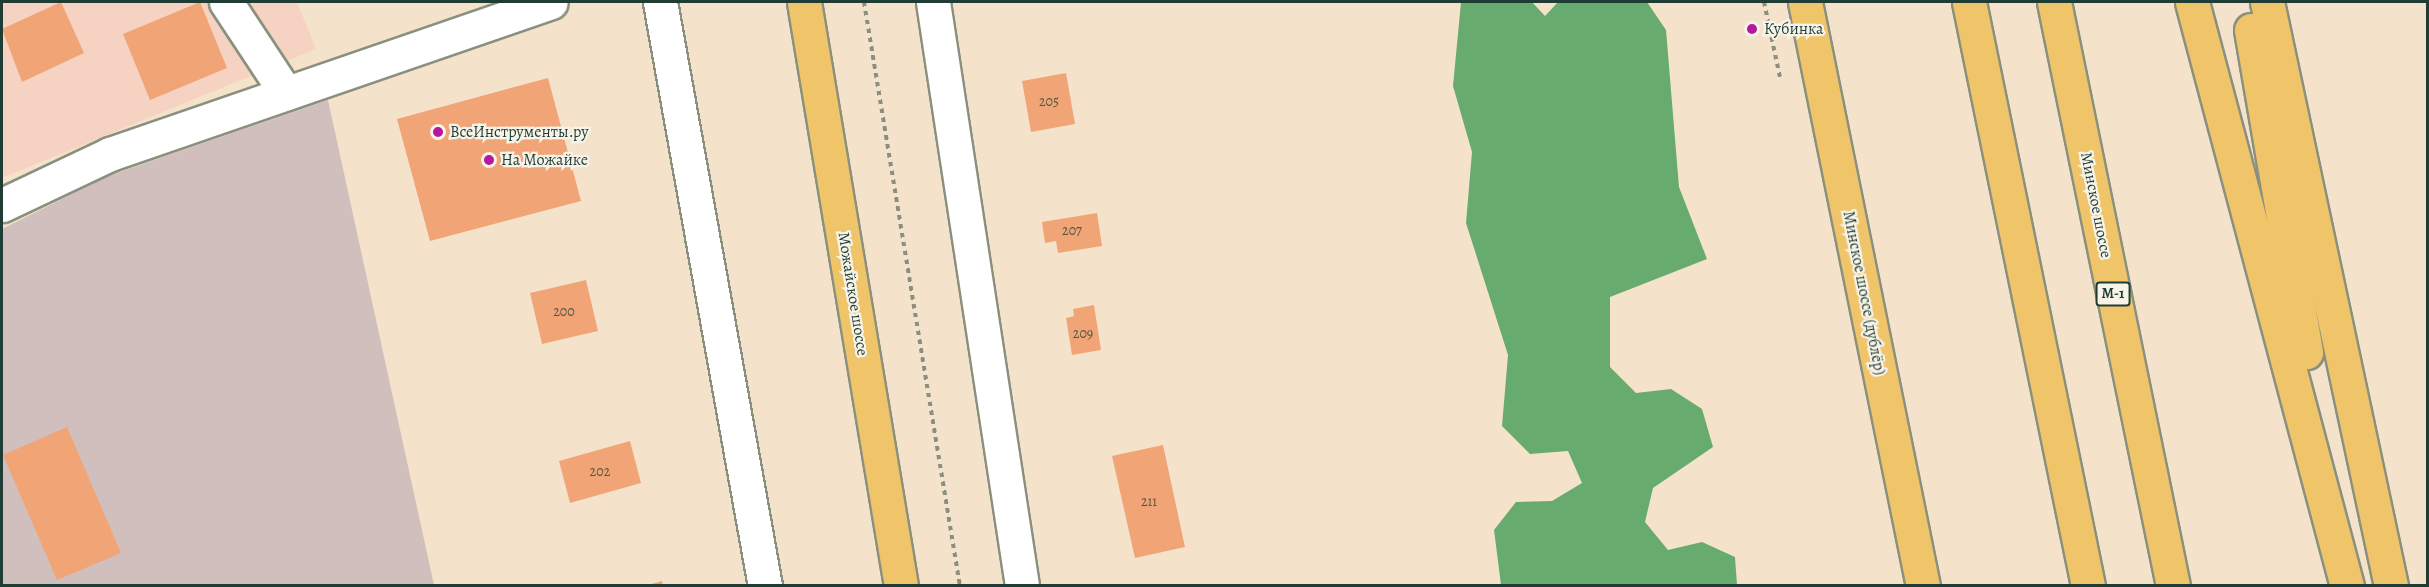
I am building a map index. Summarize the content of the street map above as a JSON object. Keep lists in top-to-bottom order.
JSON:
{
  "streets": {
    "main road": [
      "Минское шоссе",
      "Минское шоссе (дублёр)",
      "Можайское шоссе",
      "М-1"
    ]
  },
  "places": ["Кубинка", "ВсеИнструменты.ру", "На Можайке"],
  "house_numbers": [
    "205",
    "207",
    "200",
    "209",
    "202",
    "211"
  ]
}
